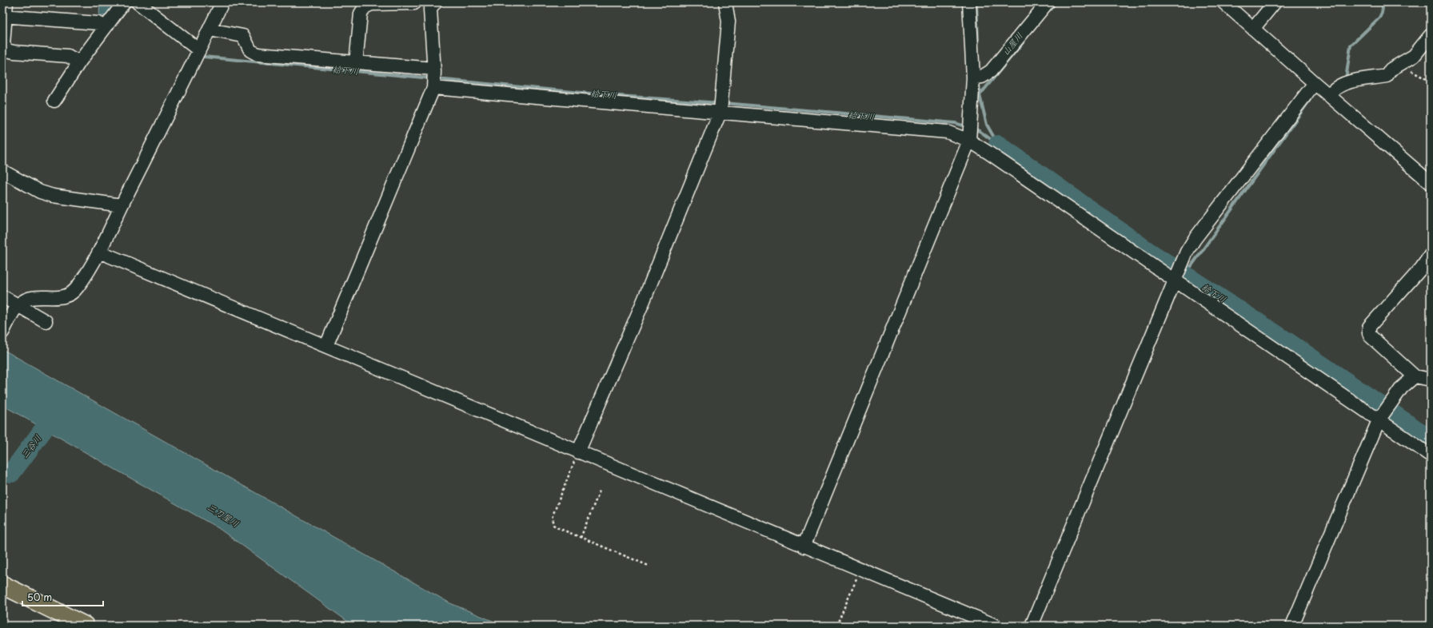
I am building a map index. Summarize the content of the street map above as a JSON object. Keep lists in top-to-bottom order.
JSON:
{
  "water": [
    "山屋川",
    "給下川",
    "三谷川",
    "三刀屋川"
  ],
  "scale_bar": "50 m"
}
